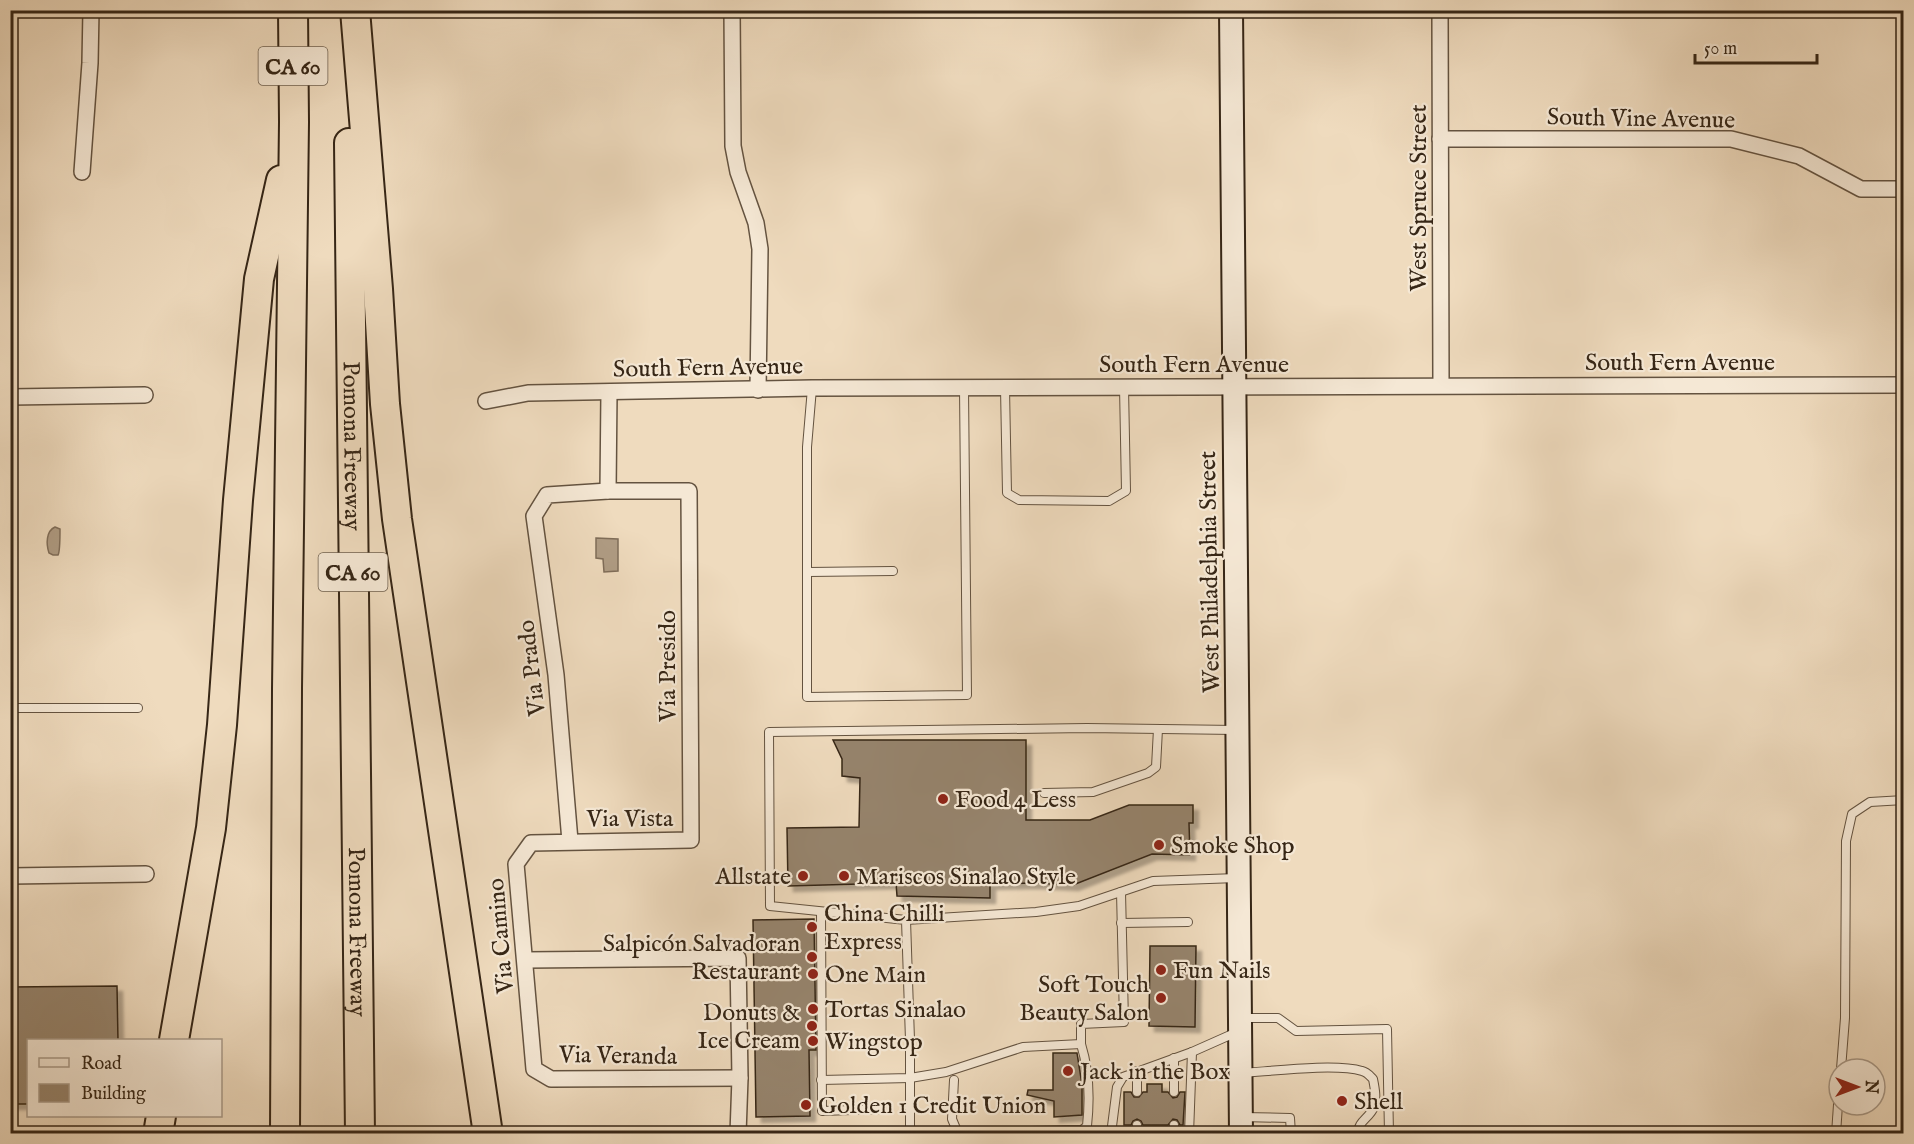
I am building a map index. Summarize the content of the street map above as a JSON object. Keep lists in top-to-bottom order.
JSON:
{
  "streets": {
    "highway": ["CA 60", "Pomona Freeway"],
    "main road": ["West Philadelphia Street"],
    "street": [
      "South Vine Avenue",
      "West Spruce Street",
      "South Fern Avenue",
      "Via Presido",
      "Via Prado",
      "Via Vista",
      "Via Camino",
      "Via Veranda"
    ]
  },
  "crossings": [
    ["South Vine Avenue", "West Spruce Street"],
    ["West Spruce Street", "South Fern Avenue"],
    ["South Fern Avenue", "West Philadelphia Street"],
    ["Via Presido", "Via Prado"],
    ["Via Presido", "Via Vista"],
    ["Via Prado", "Via Vista"],
    ["Via Prado", "Via Camino"],
    ["Via Vista", "Via Camino"],
    ["Via Camino", "Via Veranda"]
  ],
  "places": [
    "Food 4 Less",
    "Smoke Shop",
    "Allstate",
    "Mariscos Sinalao Style",
    "China Chilli Express",
    "Salpicón Salvadoran Restaurant",
    "Fun Nails",
    "One Main",
    "Soft Touch Beauty Salon",
    "Tortas Sinalao",
    "Donuts & Ice Cream",
    "Wingstop",
    "Jack in the Box",
    "Shell",
    "Golden 1 Credit Union"
  ],
  "legend": ["Road", "Building"],
  "scale_bar": "50 m",
  "north": "right"
}
